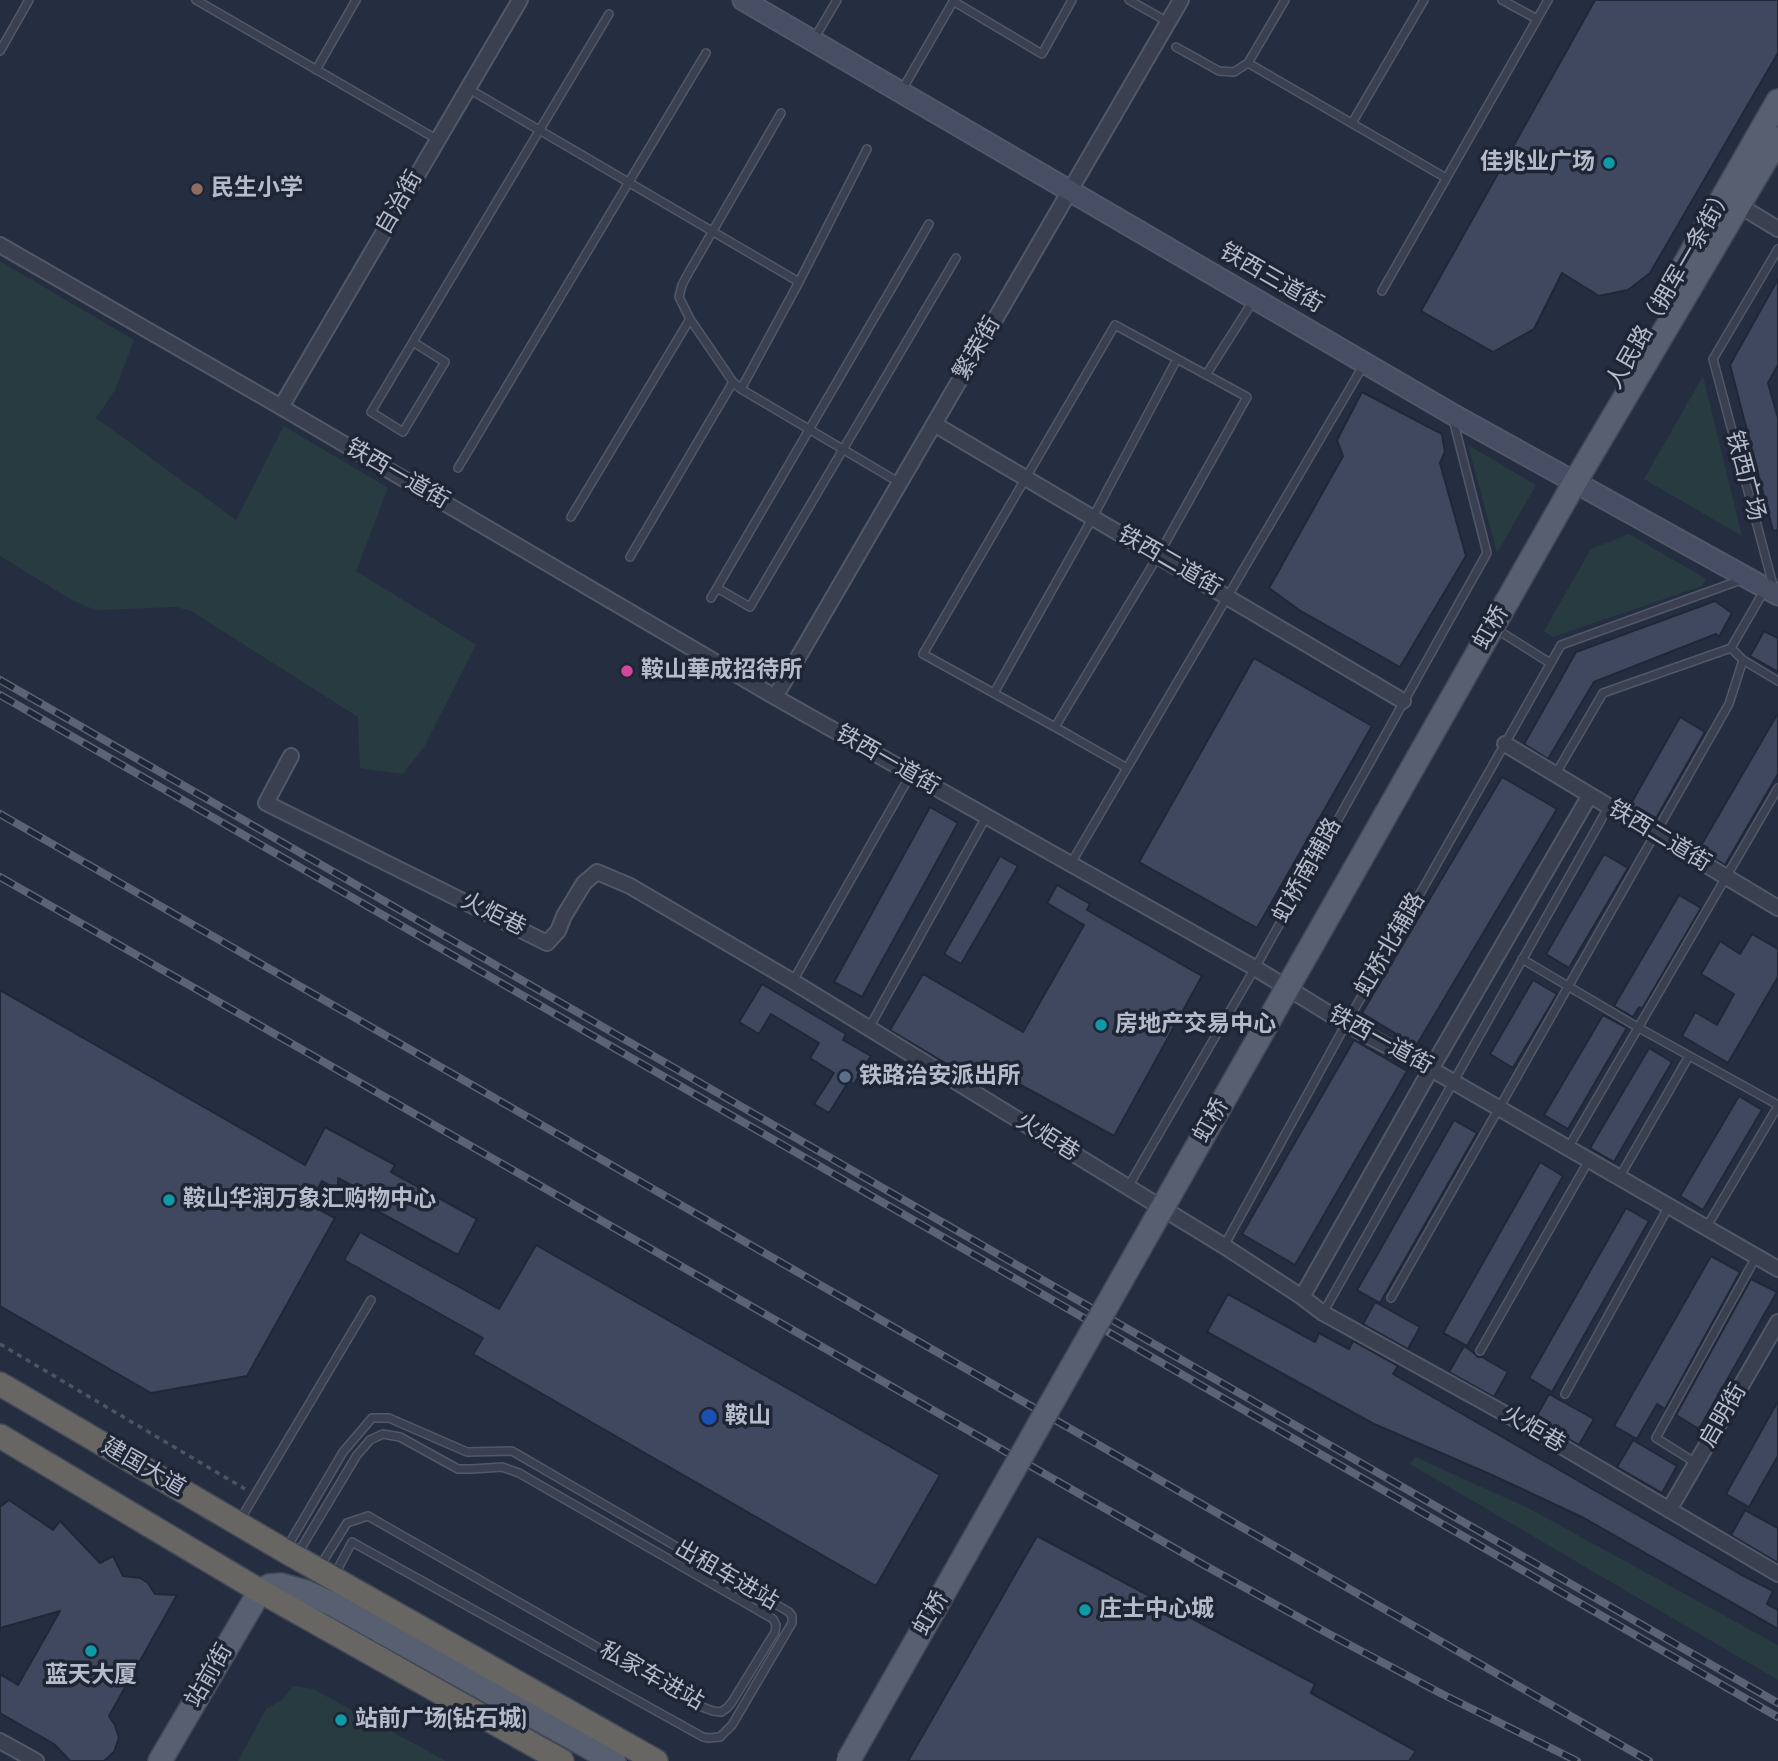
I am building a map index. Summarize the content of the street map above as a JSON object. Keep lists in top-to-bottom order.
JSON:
{
  "streets": {
    "highway": ["建国大道"],
    "main road": [
      "铁西三道街",
      "人民路（拥军一条街）",
      "虹桥",
      "站前街"
    ],
    "street": [
      "自治街",
      "繁荣街",
      "铁西一道街",
      "铁西二道街",
      "火炬巷",
      "启明街"
    ],
    "lane": [
      "铁西广场",
      "虹桥南辅路",
      "虹桥北辅路",
      "出租车进站",
      "私家车进站"
    ]
  },
  "crossings": [
    ["自治街", "铁西一道街"],
    ["铁西三道街", "人民路（拥军一条街）"],
    ["铁西三道街", "繁荣街"],
    ["铁西三道街", "铁西广场"],
    ["铁西三道街", "虹桥"],
    ["铁西三道街", "虹桥南辅路"],
    ["铁西三道街", "虹桥北辅路"],
    ["人民路（拥军一条街）", "虹桥"],
    ["繁荣街", "铁西一道街"],
    ["繁荣街", "铁西二道街"],
    ["铁西一道街", "虹桥南辅路"],
    ["铁西一道街", "虹桥北辅路"],
    ["铁西二道街", "虹桥南辅路"],
    ["铁西二道街", "虹桥北辅路"],
    ["虹桥南辅路", "火炬巷"],
    ["火炬巷", "虹桥北辅路"],
    ["火炬巷", "启明街"],
    ["建国大道", "出租车进站"],
    ["建国大道", "站前街"],
    ["建国大道", "私家车进站"],
    ["出租车进站", "私家车进站"]
  ],
  "places": [
    "佳兆业广场",
    "民生小学",
    "鞍山華成招待所",
    "房地产交易中心",
    "铁路治安派出所",
    "鞍山华润万象汇购物中心",
    "鞍山",
    "庄士中心城",
    "蓝天大厦",
    "站前广场(钻石城)"
  ]
}
